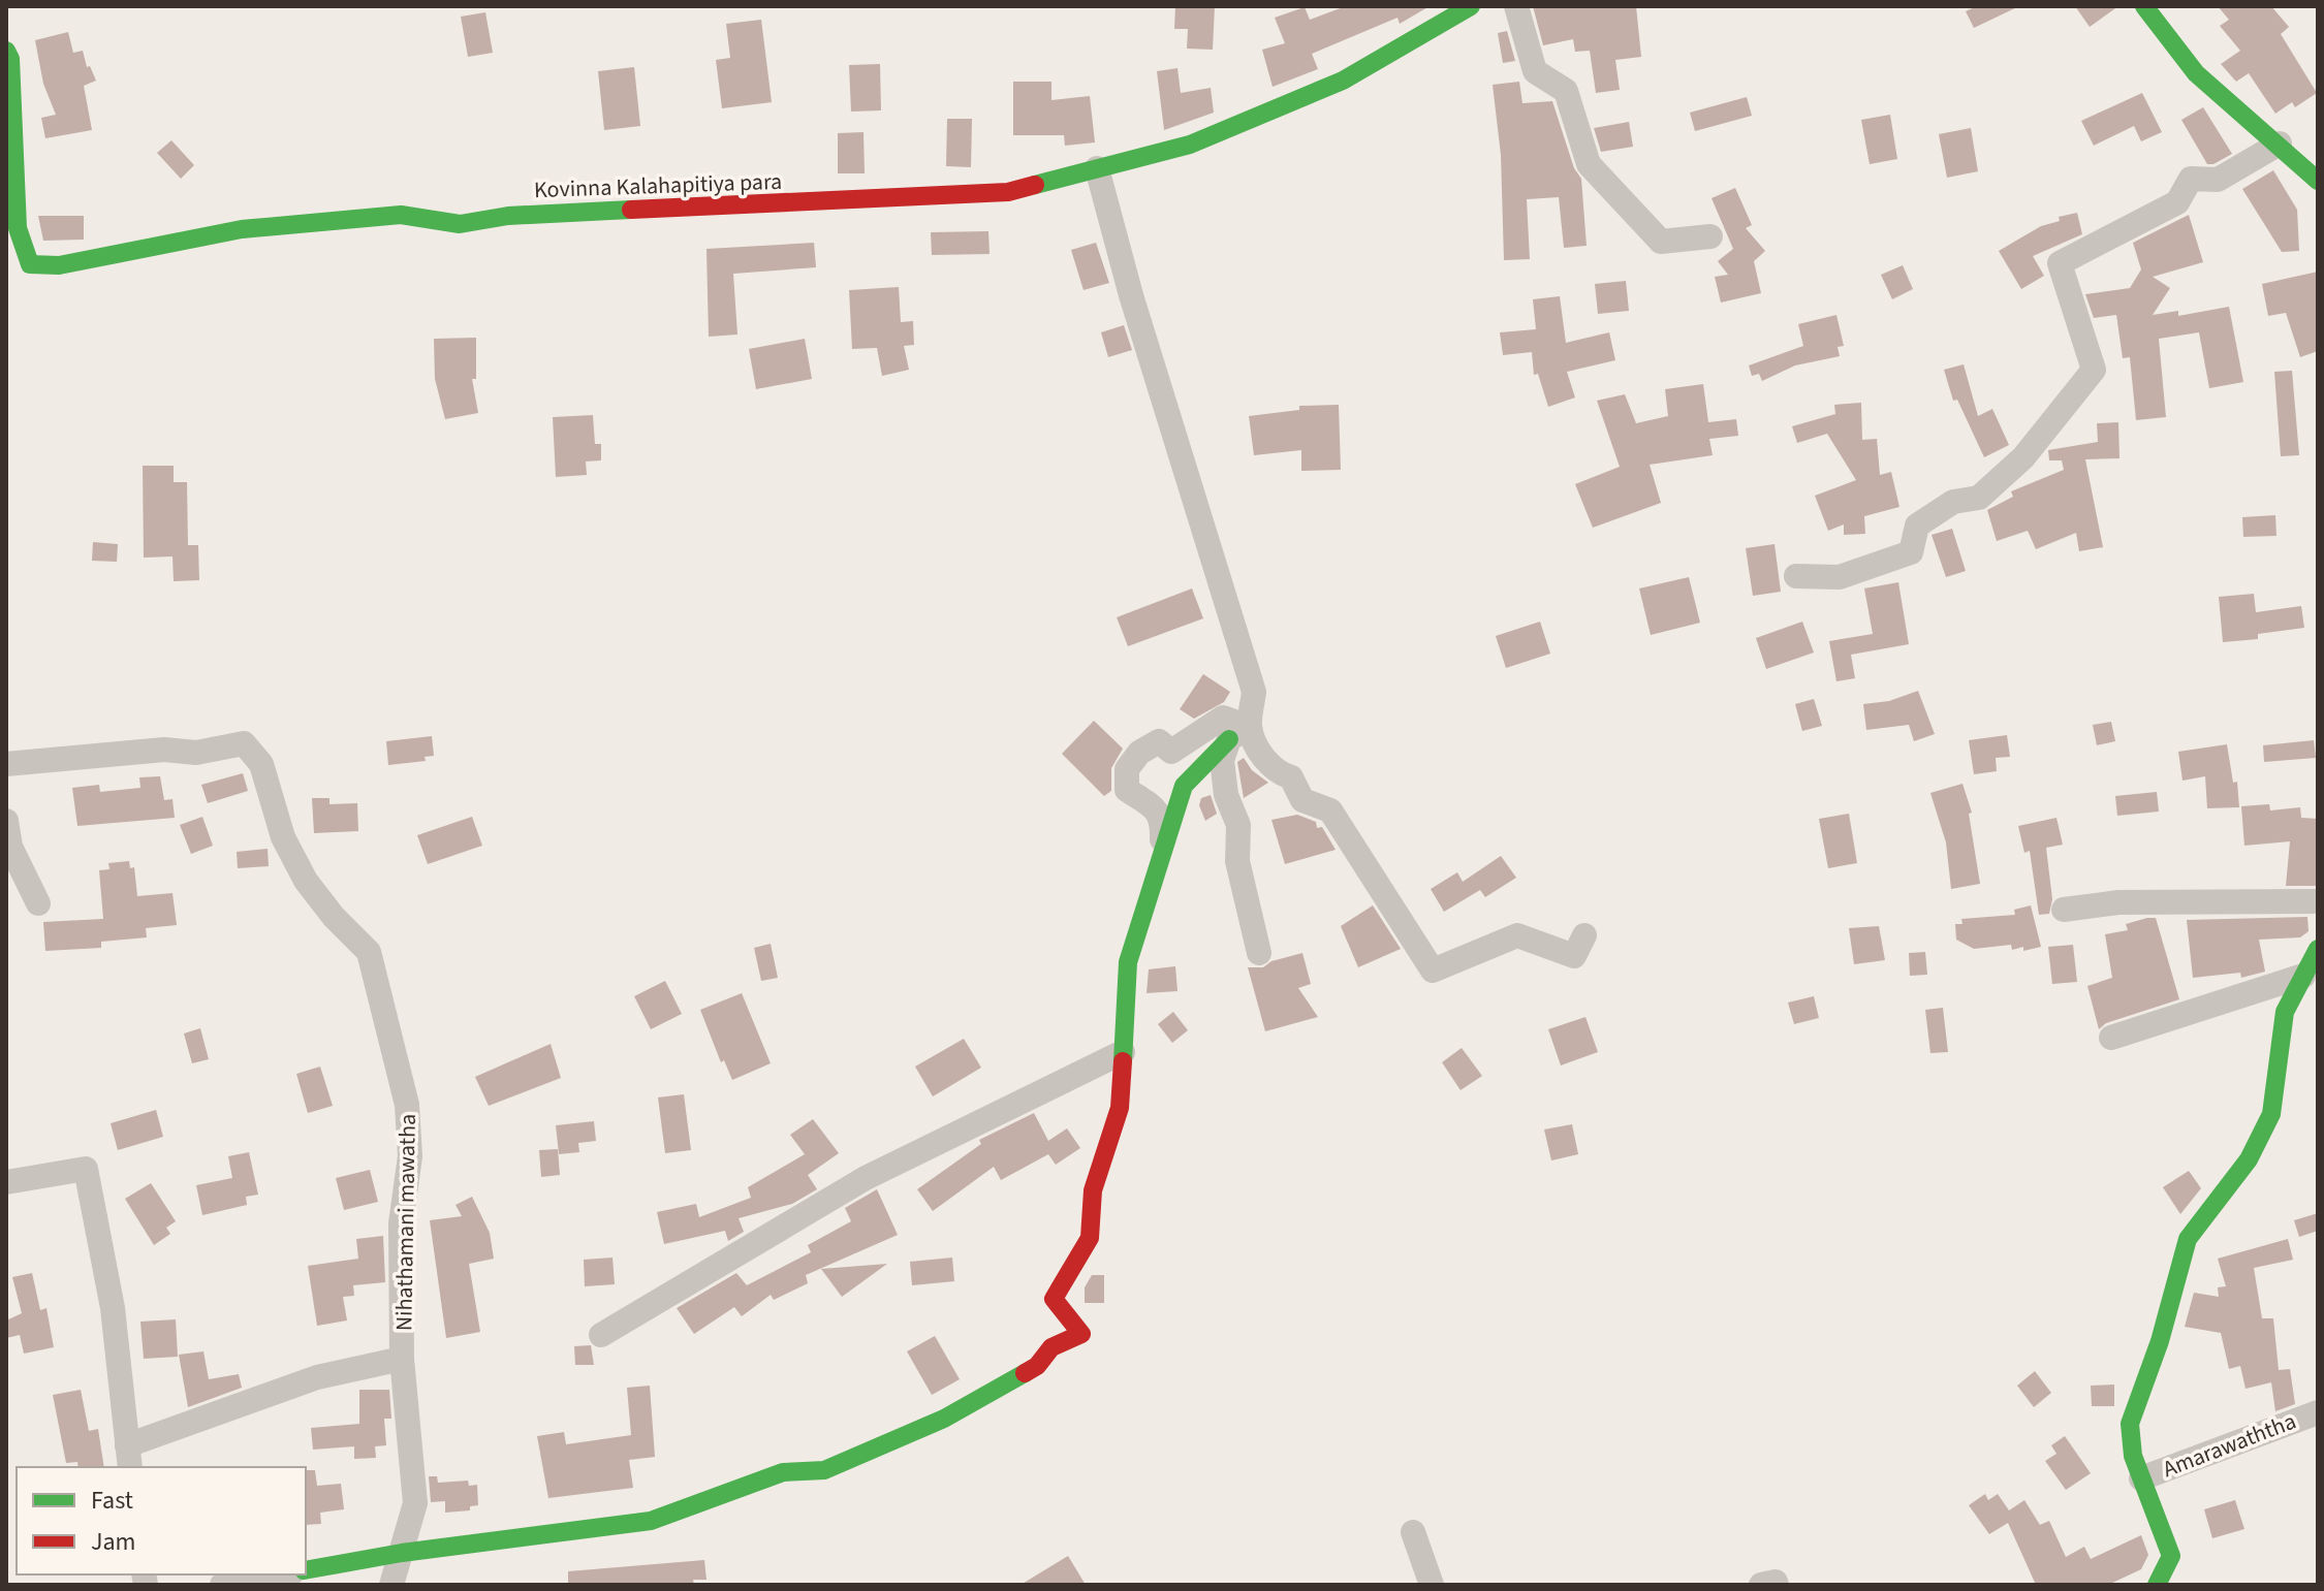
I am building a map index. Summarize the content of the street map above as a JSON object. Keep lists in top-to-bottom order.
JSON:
{
  "streets": {
    "street": ["Kovinna Kalahapitiya para", "Nihathamani mawatha", "Amarawaththa"]
  },
  "legend": ["Fast", "Jam"]
}
